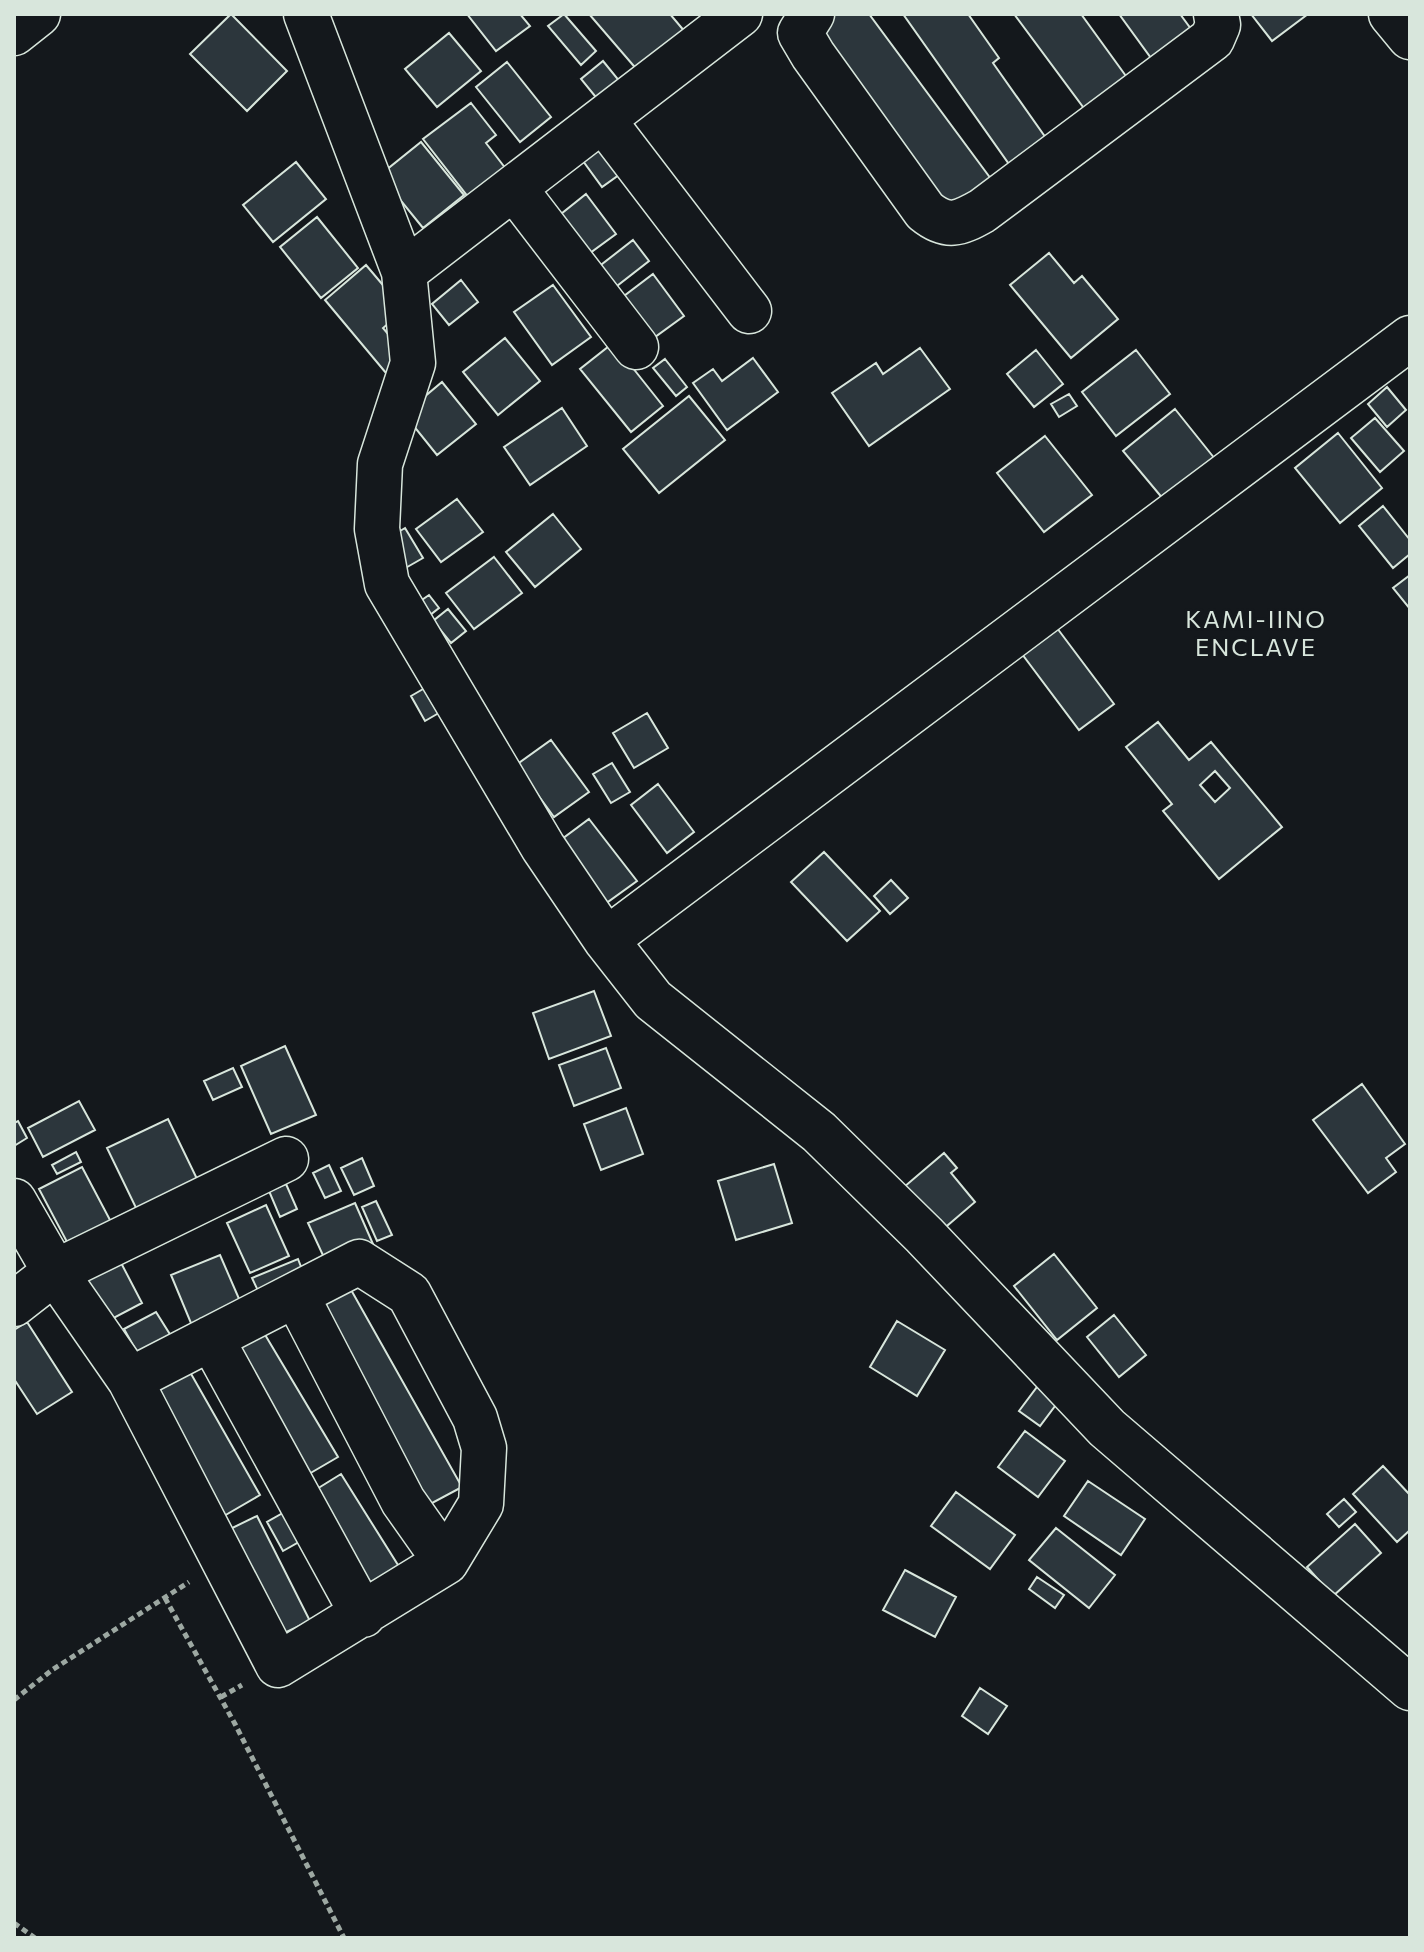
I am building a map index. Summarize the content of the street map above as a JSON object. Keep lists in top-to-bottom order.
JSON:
{
  "districts": ["KAMI-IINO ENCLAVE"]
}
